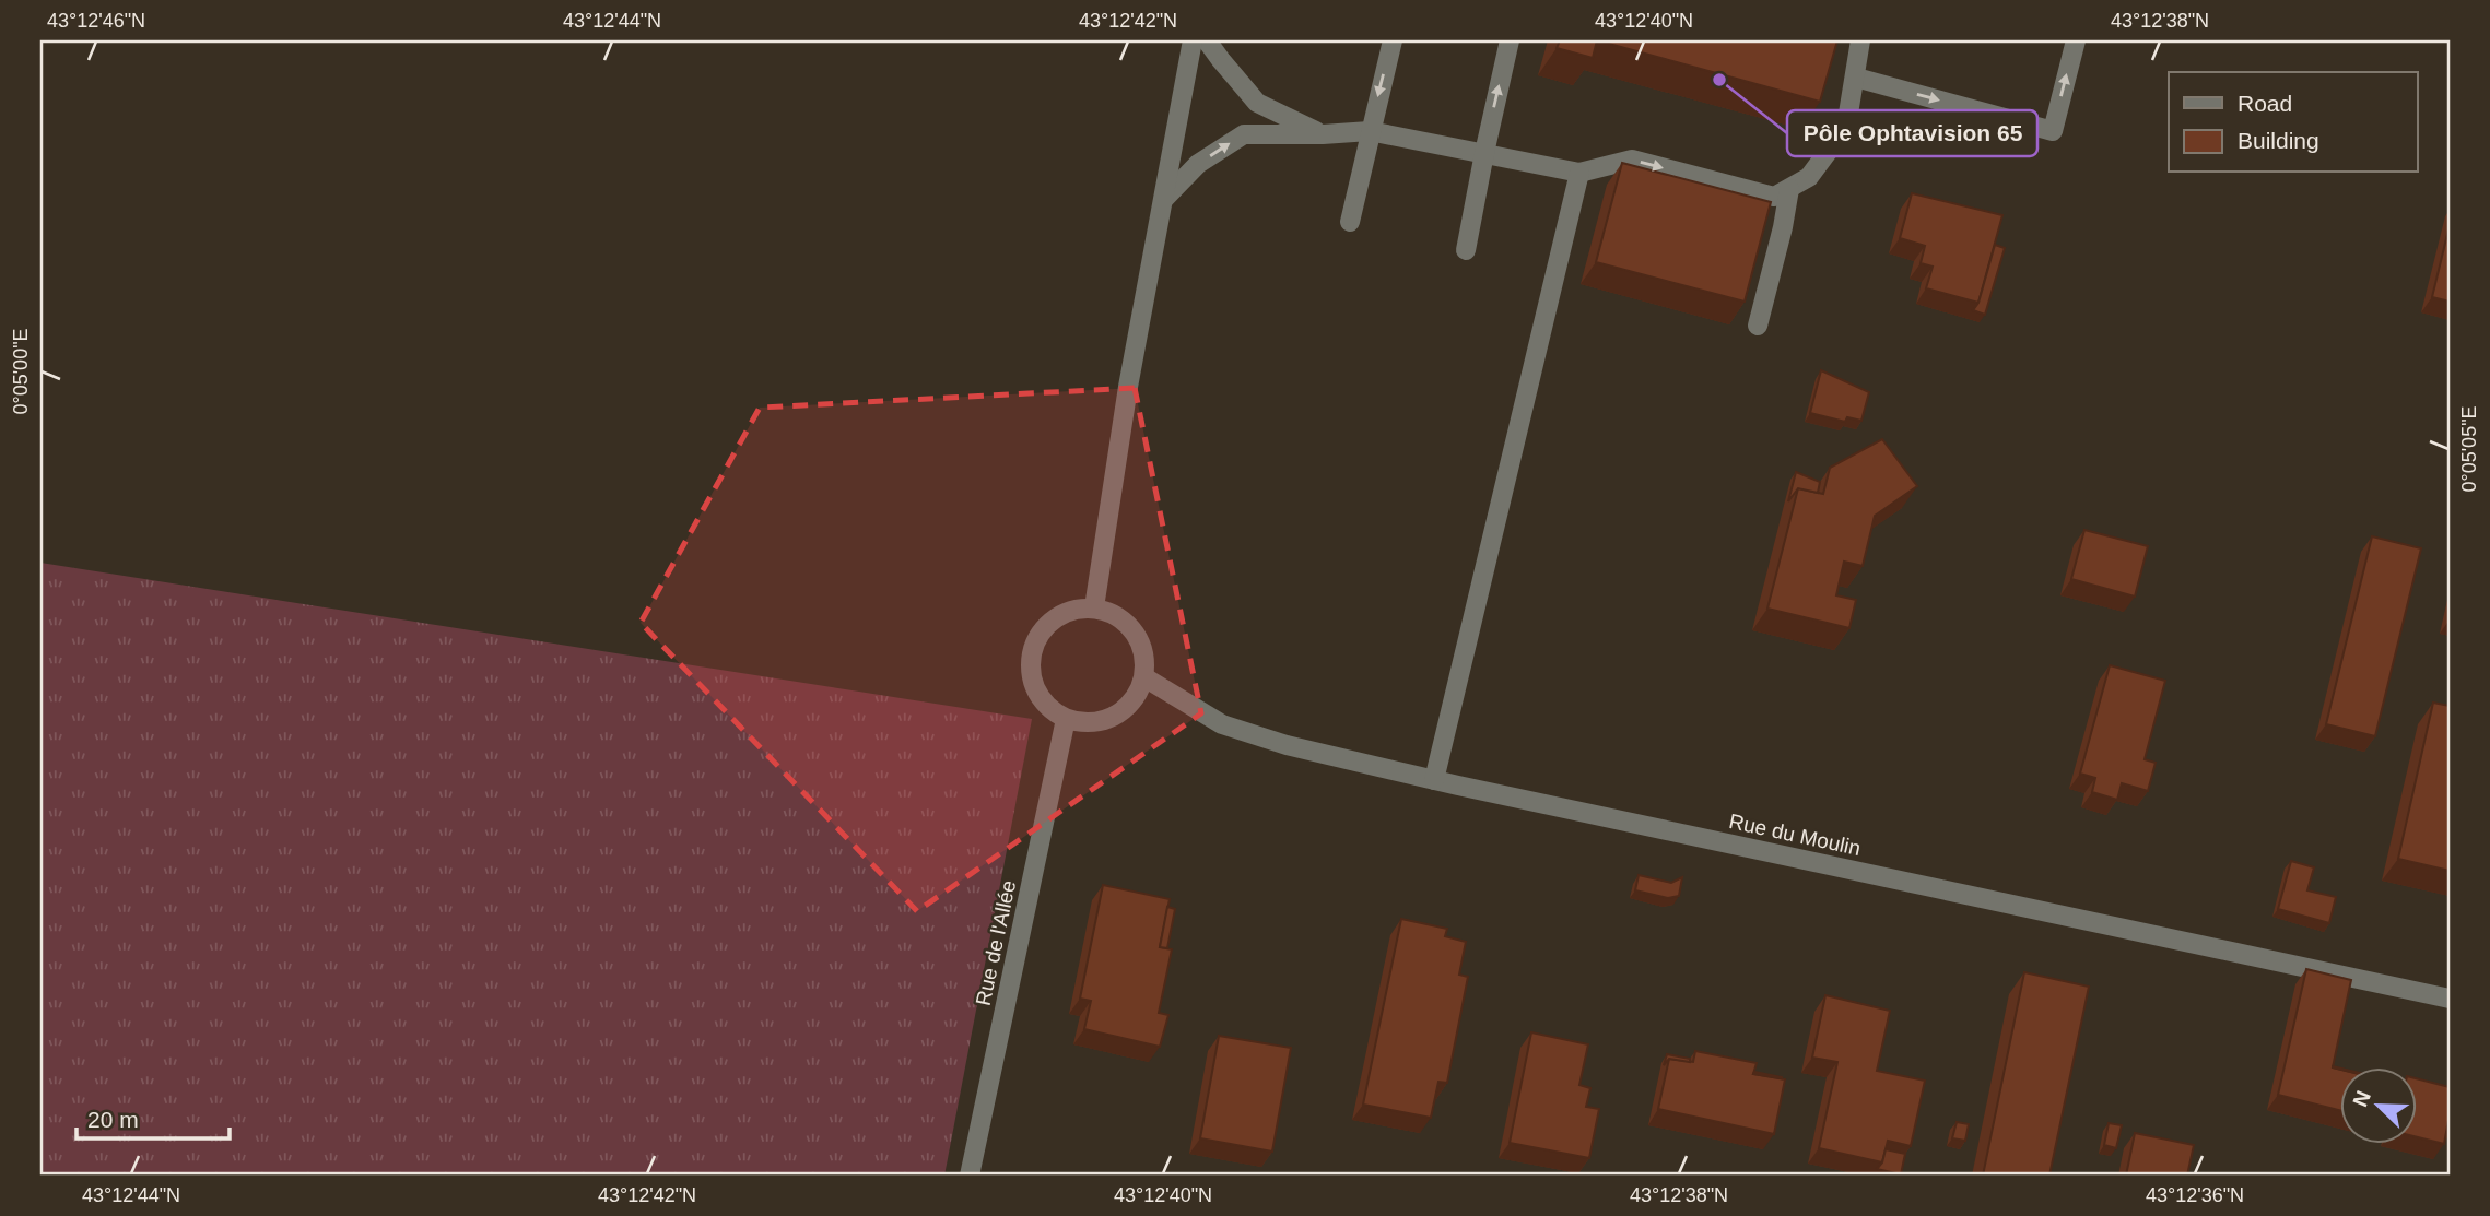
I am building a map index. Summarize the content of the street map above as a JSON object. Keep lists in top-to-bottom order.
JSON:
{
  "streets": {
    "street": ["Rue du Moulin", "Rue de l'Allée"]
  },
  "crossings": [
    ["Rue du Moulin", "Rue de l'Allée"]
  ],
  "places": ["Pôle Ophtavision 65"],
  "legend": ["Road", "Building"],
  "scale_bar": "20 m",
  "north": "top left",
  "coordinates": [
    "43°12'46\"N",
    "43°12'44\"N",
    "43°12'42\"N",
    "43°12'40\"N",
    "43°12'38\"N",
    "0°05'00\"E",
    "0°05'05\"E",
    "43°12'36\"N"
  ]
}
